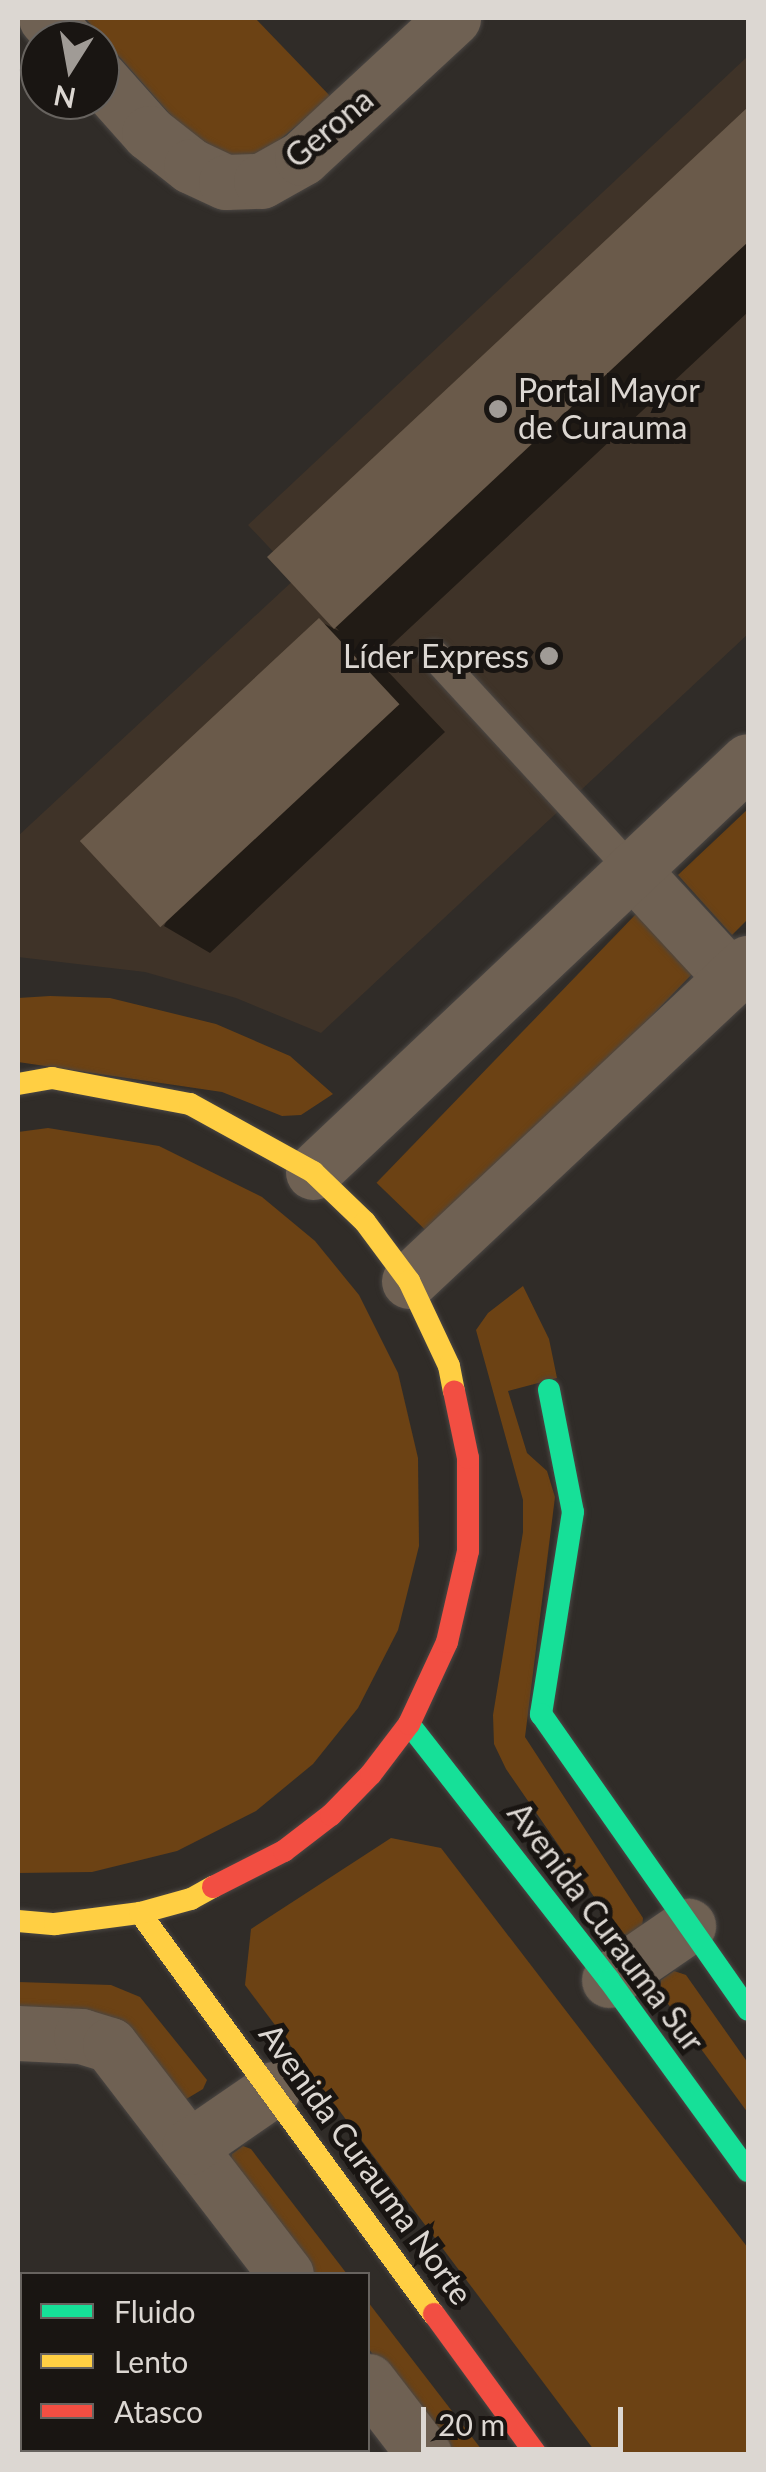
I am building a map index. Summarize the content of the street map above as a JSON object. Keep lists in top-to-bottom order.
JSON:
{
  "streets": {
    "street": ["Gerona", "Avenida Curauma Sur", "Avenida Curauma Norte"]
  },
  "places": ["Portal Mayor de Curauma", "Líder Express"],
  "legend": ["Fluido", "Lento", "Atasco"],
  "scale_bar": "20 m",
  "north": "bottom"
}
